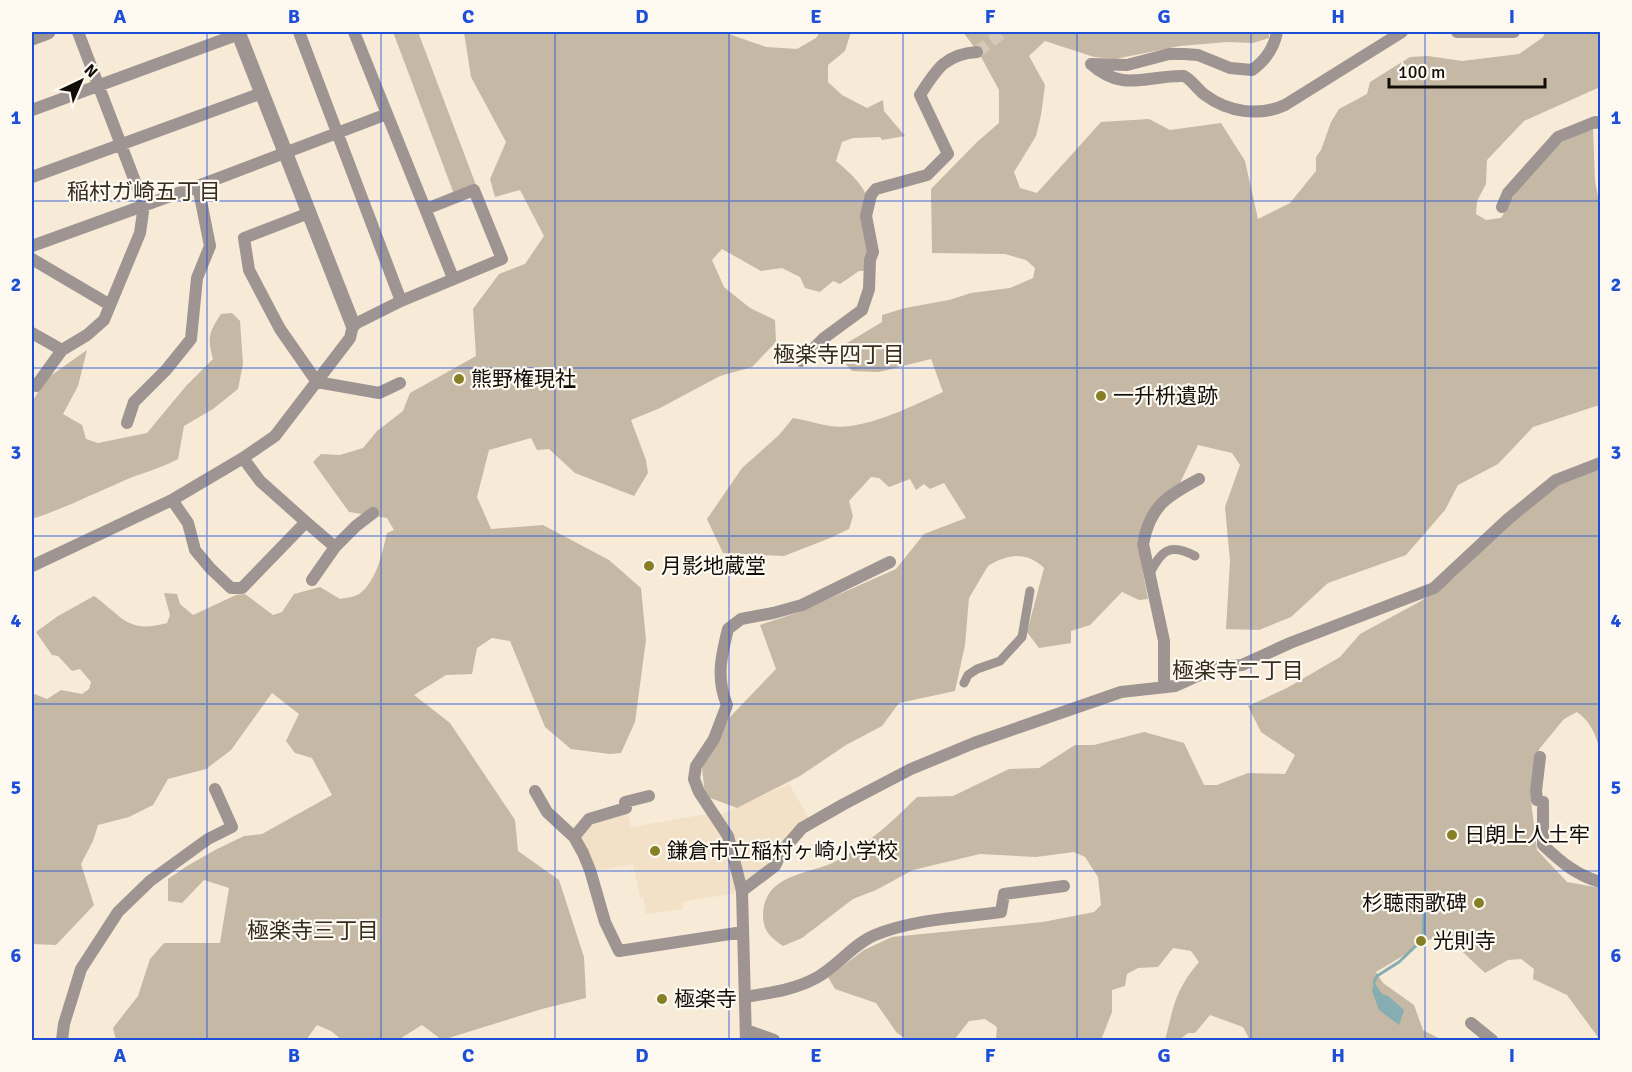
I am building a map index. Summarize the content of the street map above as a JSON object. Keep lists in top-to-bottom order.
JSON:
{
  "districts": [
    "稲村ガ崎五丁目",
    "極楽寺四丁目",
    "極楽寺二丁目",
    "極楽寺三丁目"
  ],
  "places": [
    "熊野権現社",
    "一升枡遺跡",
    "月影地蔵堂",
    "日朗上人土牢",
    "鎌倉市立稲村ヶ崎小学校",
    "杉聴雨歌碑",
    "光則寺",
    "極楽寺"
  ],
  "scale_bar": "100 m",
  "north": "top right",
  "grid": {
    "columns": [
      "A",
      "B",
      "C",
      "D",
      "E",
      "F",
      "G",
      "H",
      "I"
    ],
    "rows": [
      "1",
      "2",
      "3",
      "4",
      "5",
      "6"
    ]
  }
}
